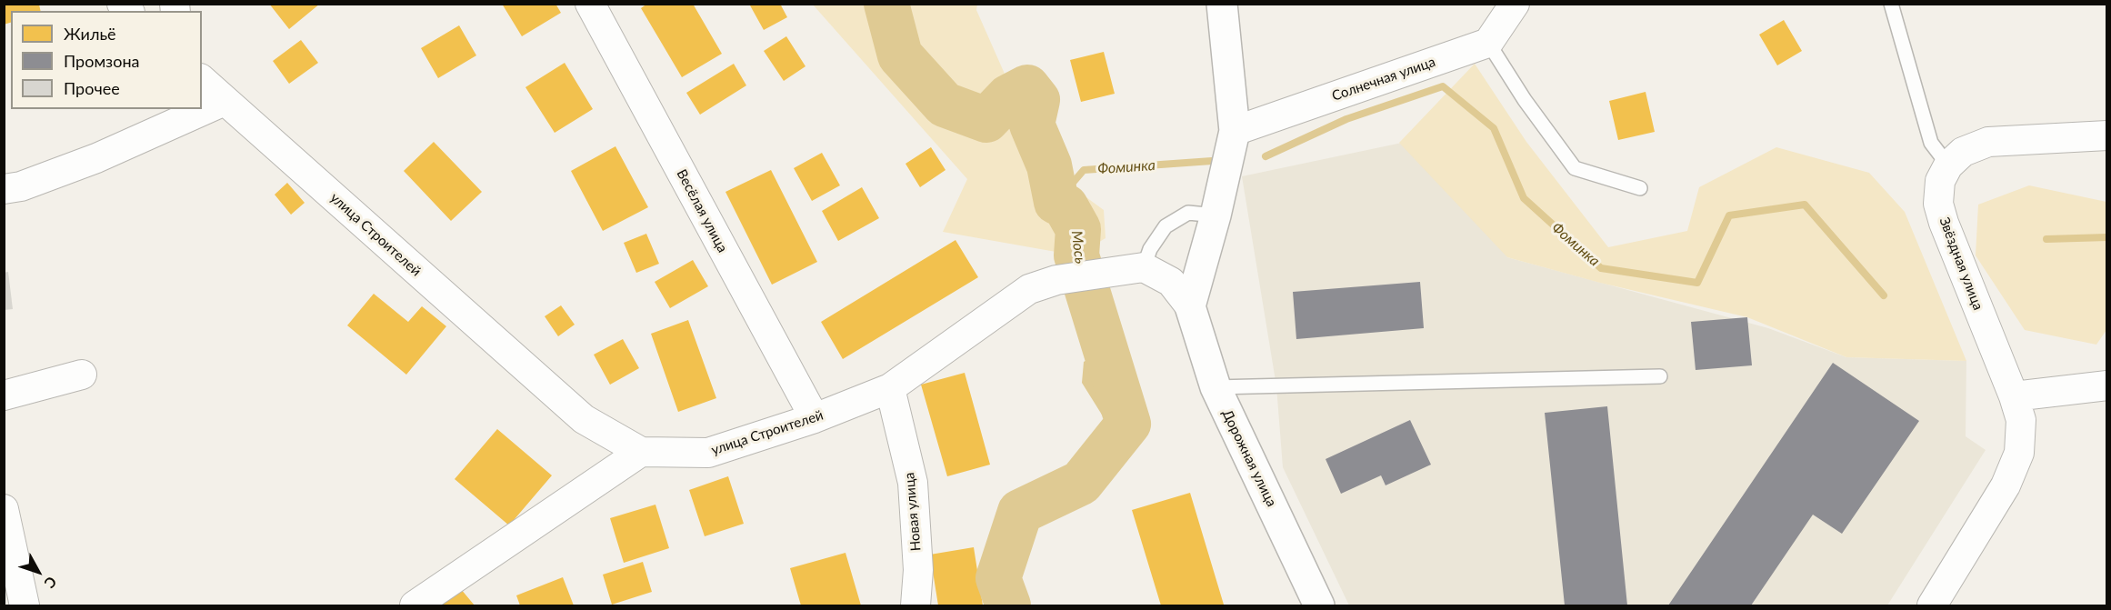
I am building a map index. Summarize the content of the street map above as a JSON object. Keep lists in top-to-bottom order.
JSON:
{
  "streets": {
    "street": [
      "Солнечная улица",
      "Весёлая улица",
      "улица Строителей",
      "Звёздная улица",
      "Дорожная улица",
      "Новая улица"
    ]
  },
  "crossings": [
    ["Весёлая улица", "улица Строителей"],
    ["улица Строителей", "Новая улица"]
  ],
  "water": ["Фоминка", "Мось"],
  "legend": ["Жильё", "Промзона", "Прочее"],
  "north": "bottom right"
}
